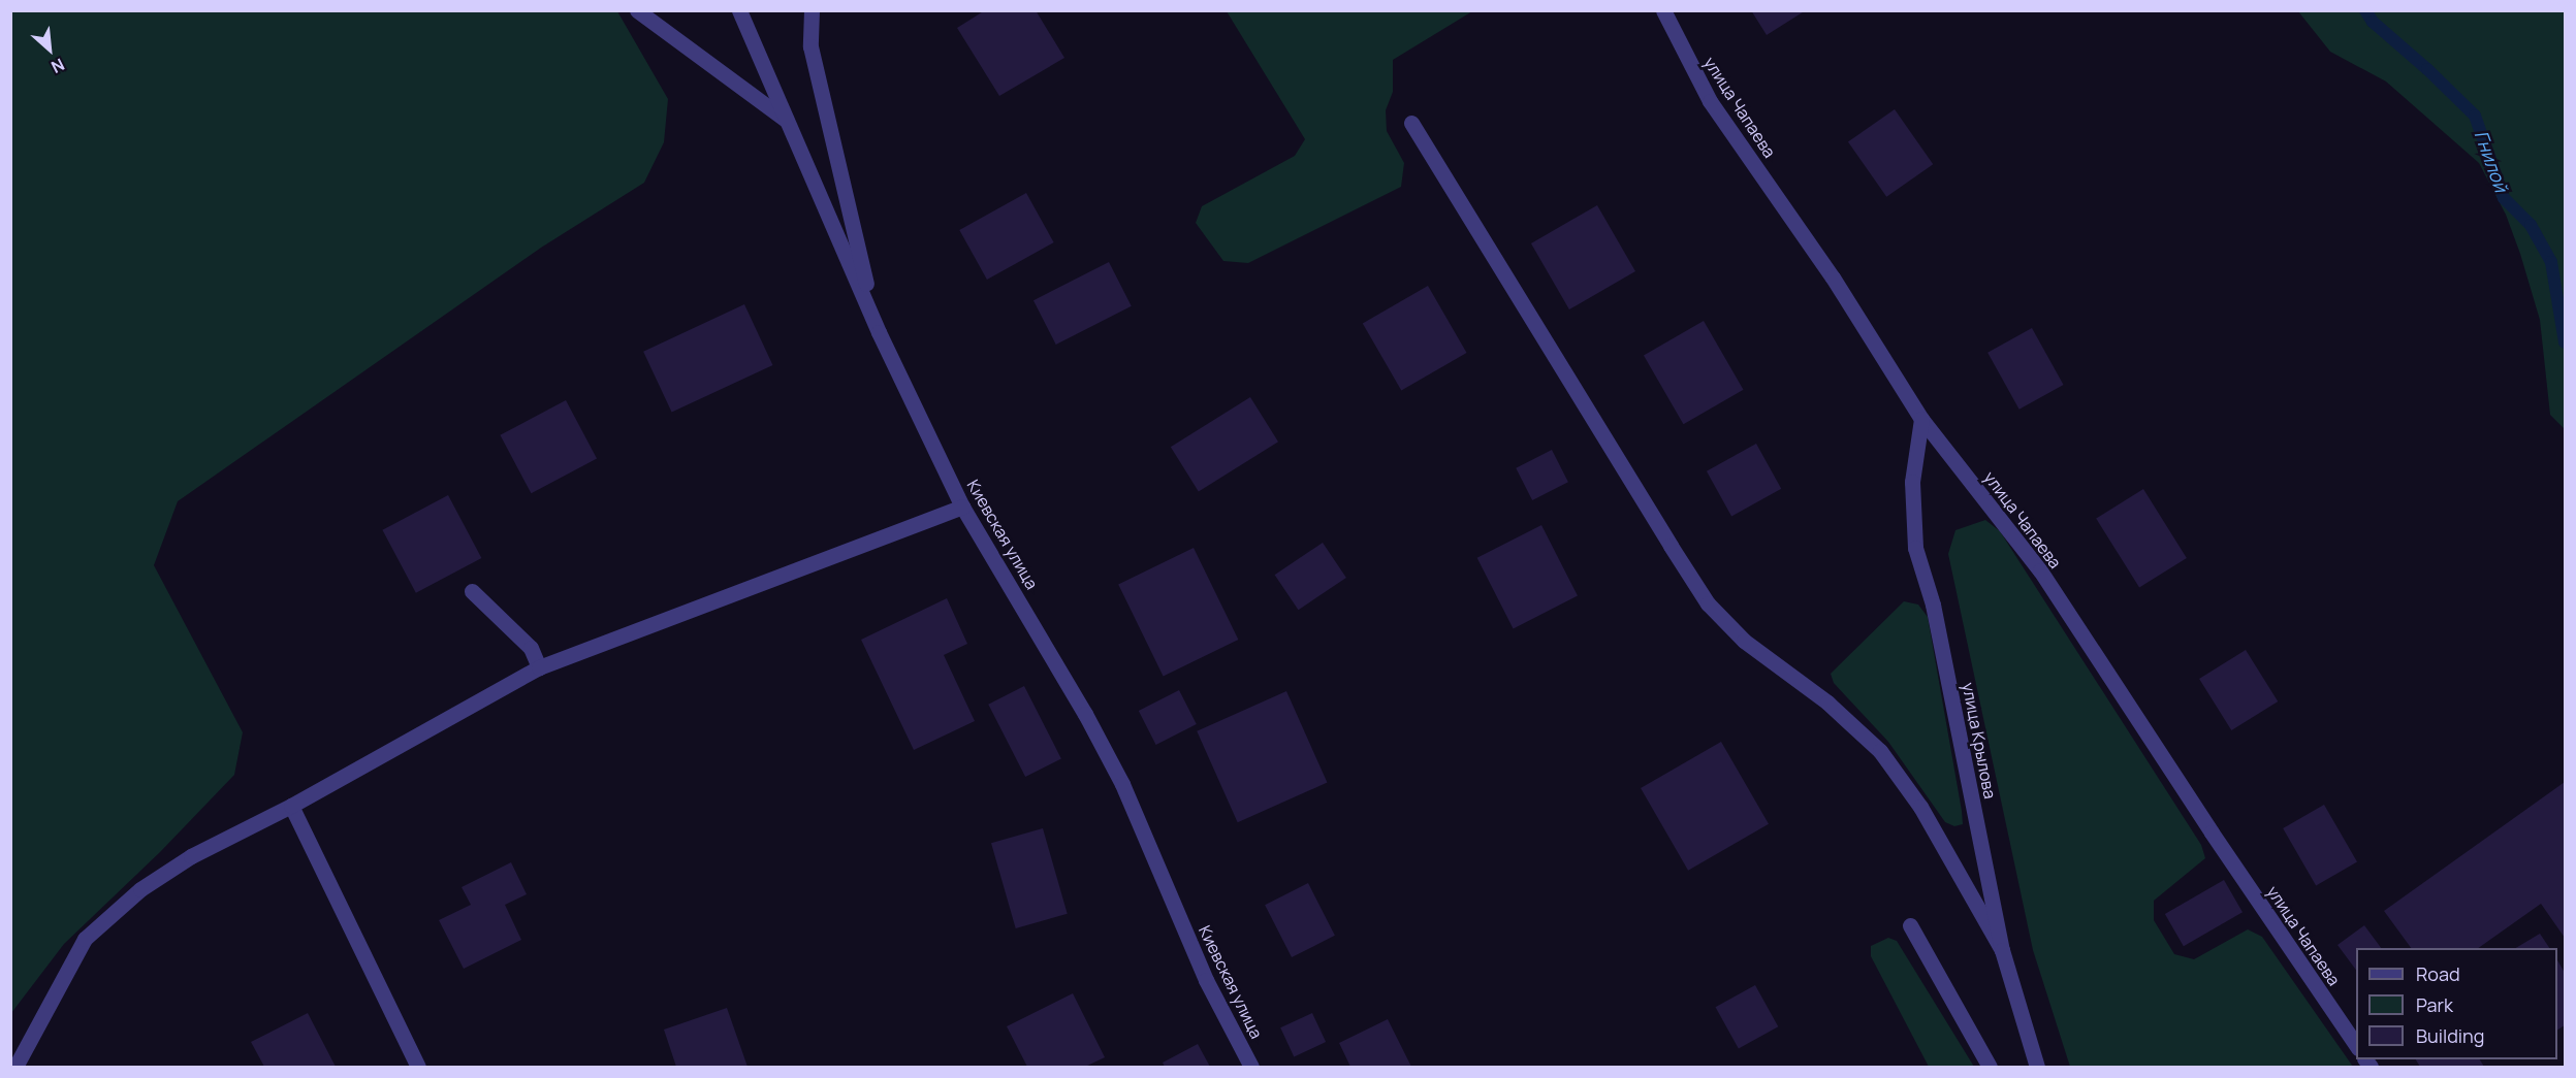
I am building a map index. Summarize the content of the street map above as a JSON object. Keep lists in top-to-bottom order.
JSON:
{
  "streets": {
    "street": ["улица Чапаева", "Киевская улица", "улица Крылова"]
  },
  "crossings": [
    ["улица Чапаева", "улица Крылова"]
  ],
  "water": ["Гнилой"],
  "legend": ["Road", "Park", "Building"],
  "north": "bottom right"
}
